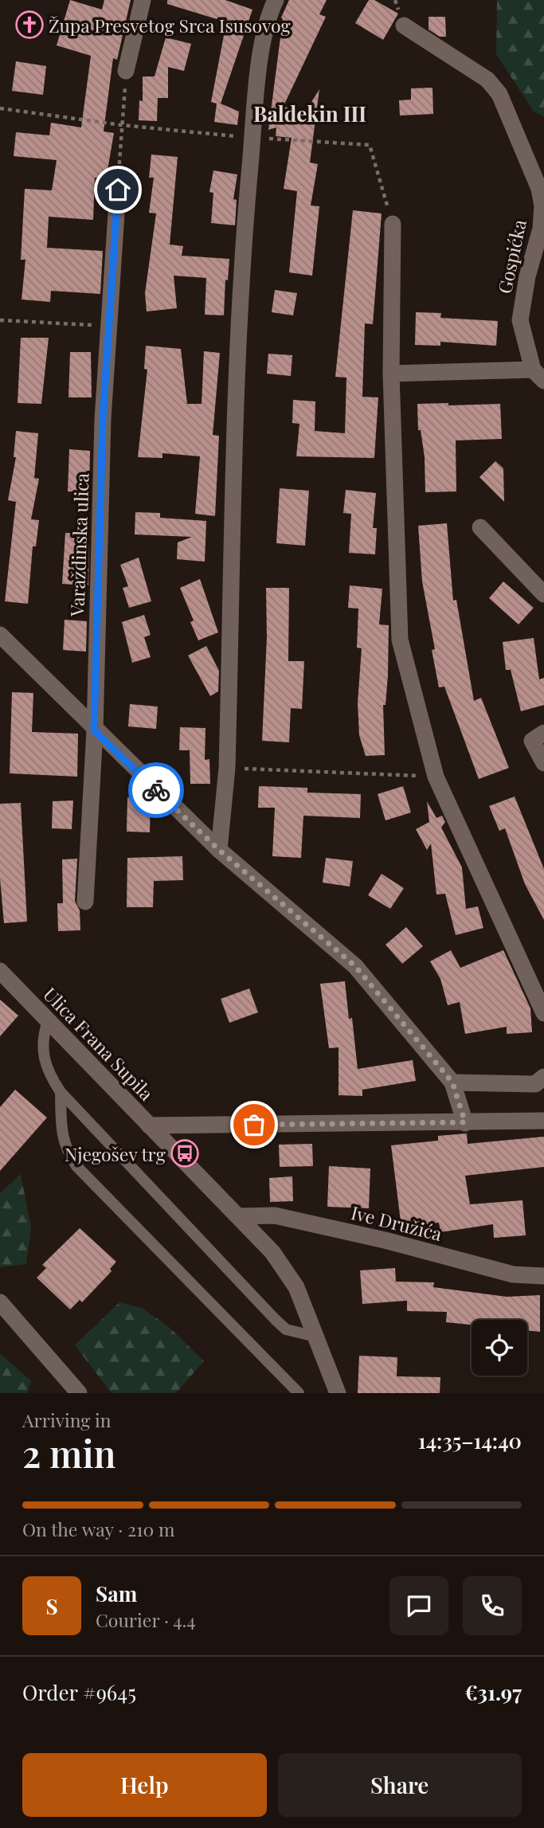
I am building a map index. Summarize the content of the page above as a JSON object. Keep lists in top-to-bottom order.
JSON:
{
  "streets": {
    "street": [
      "Gospićka",
      "Varaždinska ulica",
      "Ulica Frana Supila",
      "Ive Družića"
    ]
  },
  "districts": ["Baldekin III"],
  "places": {
    "church": ["Župa Presvetog Srca Isusovog"],
    "bus stop": ["Njegošev trg"]
  },
  "page": {
    "heading": ["2 min", "Arriving in", "14:35–14:40"],
    "panel": [
      "Sam",
      "Courier · 4.4",
      "Order #9645",
      "€31.97"
    ],
    "bar": "On the way · 210 m",
    "round": "S",
    "buttons": ["Help", "Share"]
  }
}
